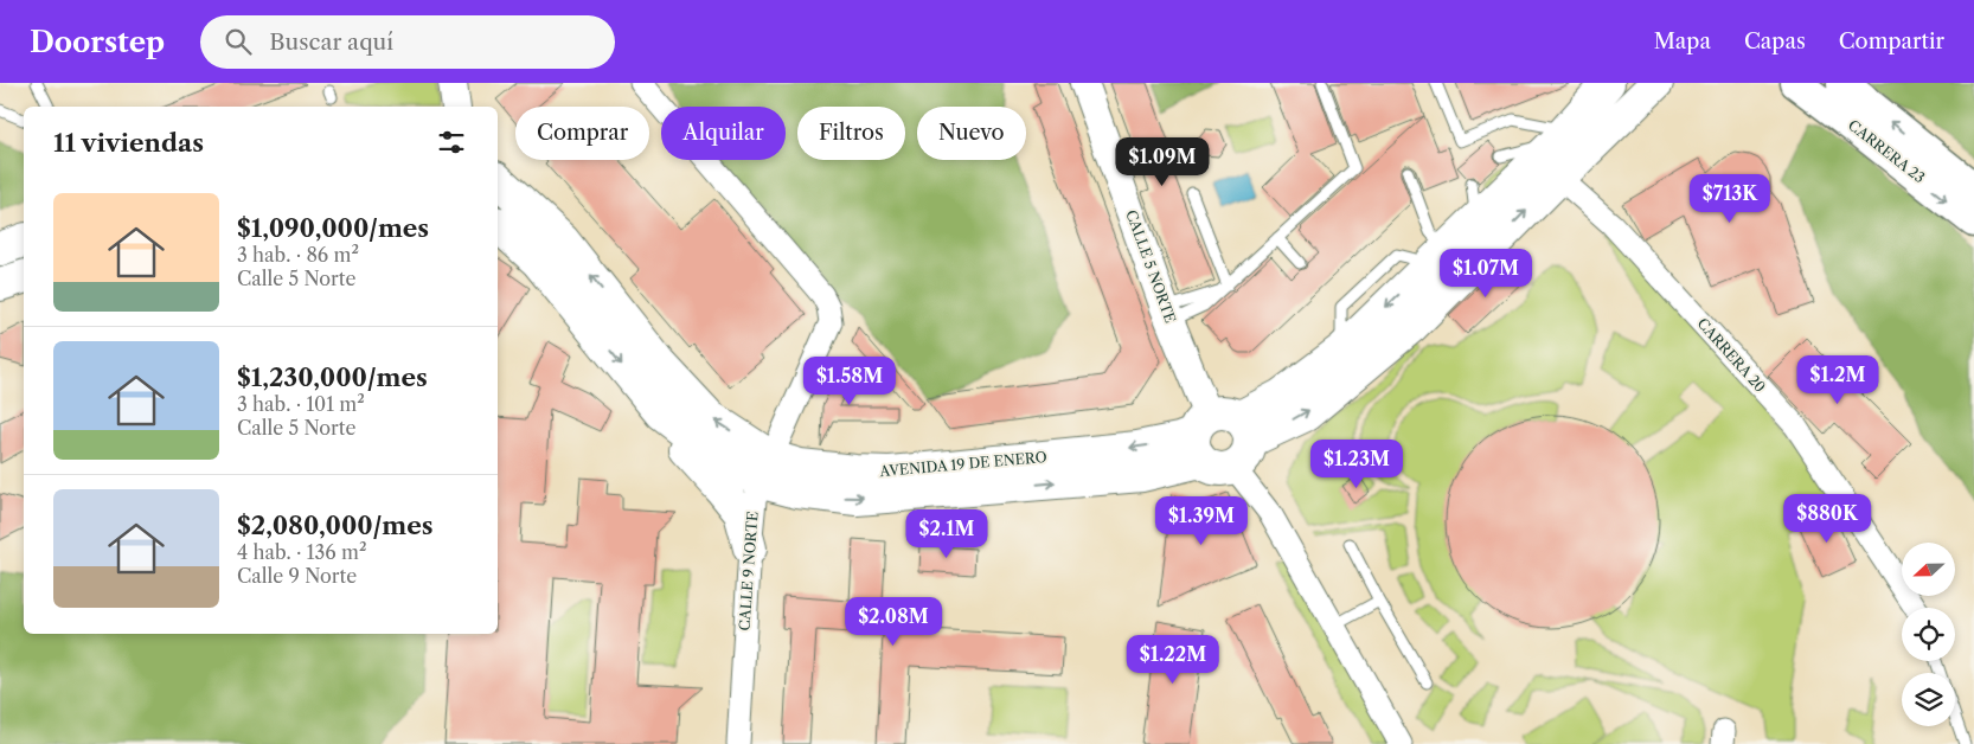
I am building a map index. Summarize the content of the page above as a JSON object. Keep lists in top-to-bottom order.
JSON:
{
  "streets": {
    "main road": ["CARRERA 23", "AVENIDA 19 DE ENERO"],
    "street": ["CALLE 5 NORTE", "CARRERA 20", "CALLE 9 NORTE"]
  },
  "crossings": [
    ["CALLE 5 NORTE", "AVENIDA 19 DE ENERO"],
    ["CARRERA 20", "AVENIDA 19 DE ENERO"],
    ["AVENIDA 19 DE ENERO", "CALLE 9 NORTE"]
  ],
  "north": "left",
  "page": {
    "header": "Doorstep",
    "search": "Buscar aquí",
    "nav": ["Mapa", "Capas", "Compartir"],
    "chip": [
      "Comprar",
      "Alquilar",
      "Filtros",
      "Nuevo"
    ],
    "heading": "11 viviendas",
    "price": [
      "$1.09M",
      "$713K",
      "$1.07M",
      "$1.2M",
      "$1.58M",
      "$1.23M",
      "$880K",
      "$1.39M",
      "$2.1M",
      "$2.08M",
      "$1.22M"
    ],
    "list": [
      {
        "name": "$1,090,000/mes",
        "note": "3 hab. · 86 m² · Calle 5 Norte"
      },
      {
        "name": "$1,230,000/mes",
        "note": "3 hab. · 101 m² · Calle 5 Norte"
      },
      {
        "name": "$2,080,000/mes",
        "note": "4 hab. · 136 m² · Calle 9 Norte"
      }
    ]
  }
}
